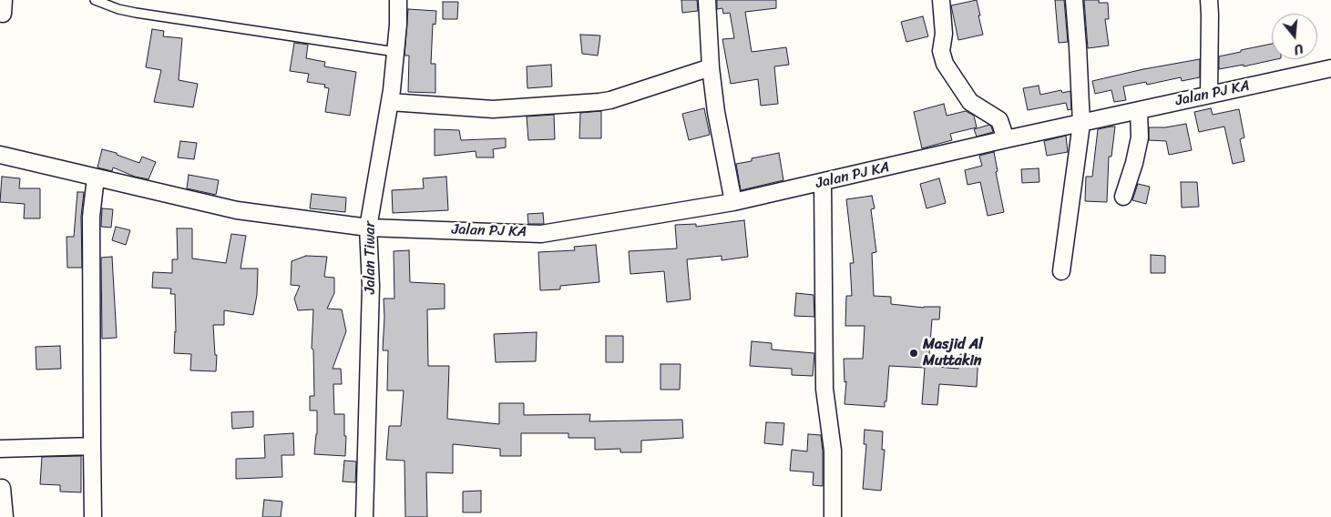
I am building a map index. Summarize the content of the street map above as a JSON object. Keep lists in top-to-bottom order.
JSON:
{
  "streets": {
    "street": ["Jalan PJ KA", "Jalan Tiwar"]
  },
  "crossings": [
    ["Jalan PJ KA", "Jalan Tiwar"]
  ],
  "places": ["Masjid Al Muttakin"],
  "north": "bottom"
}
